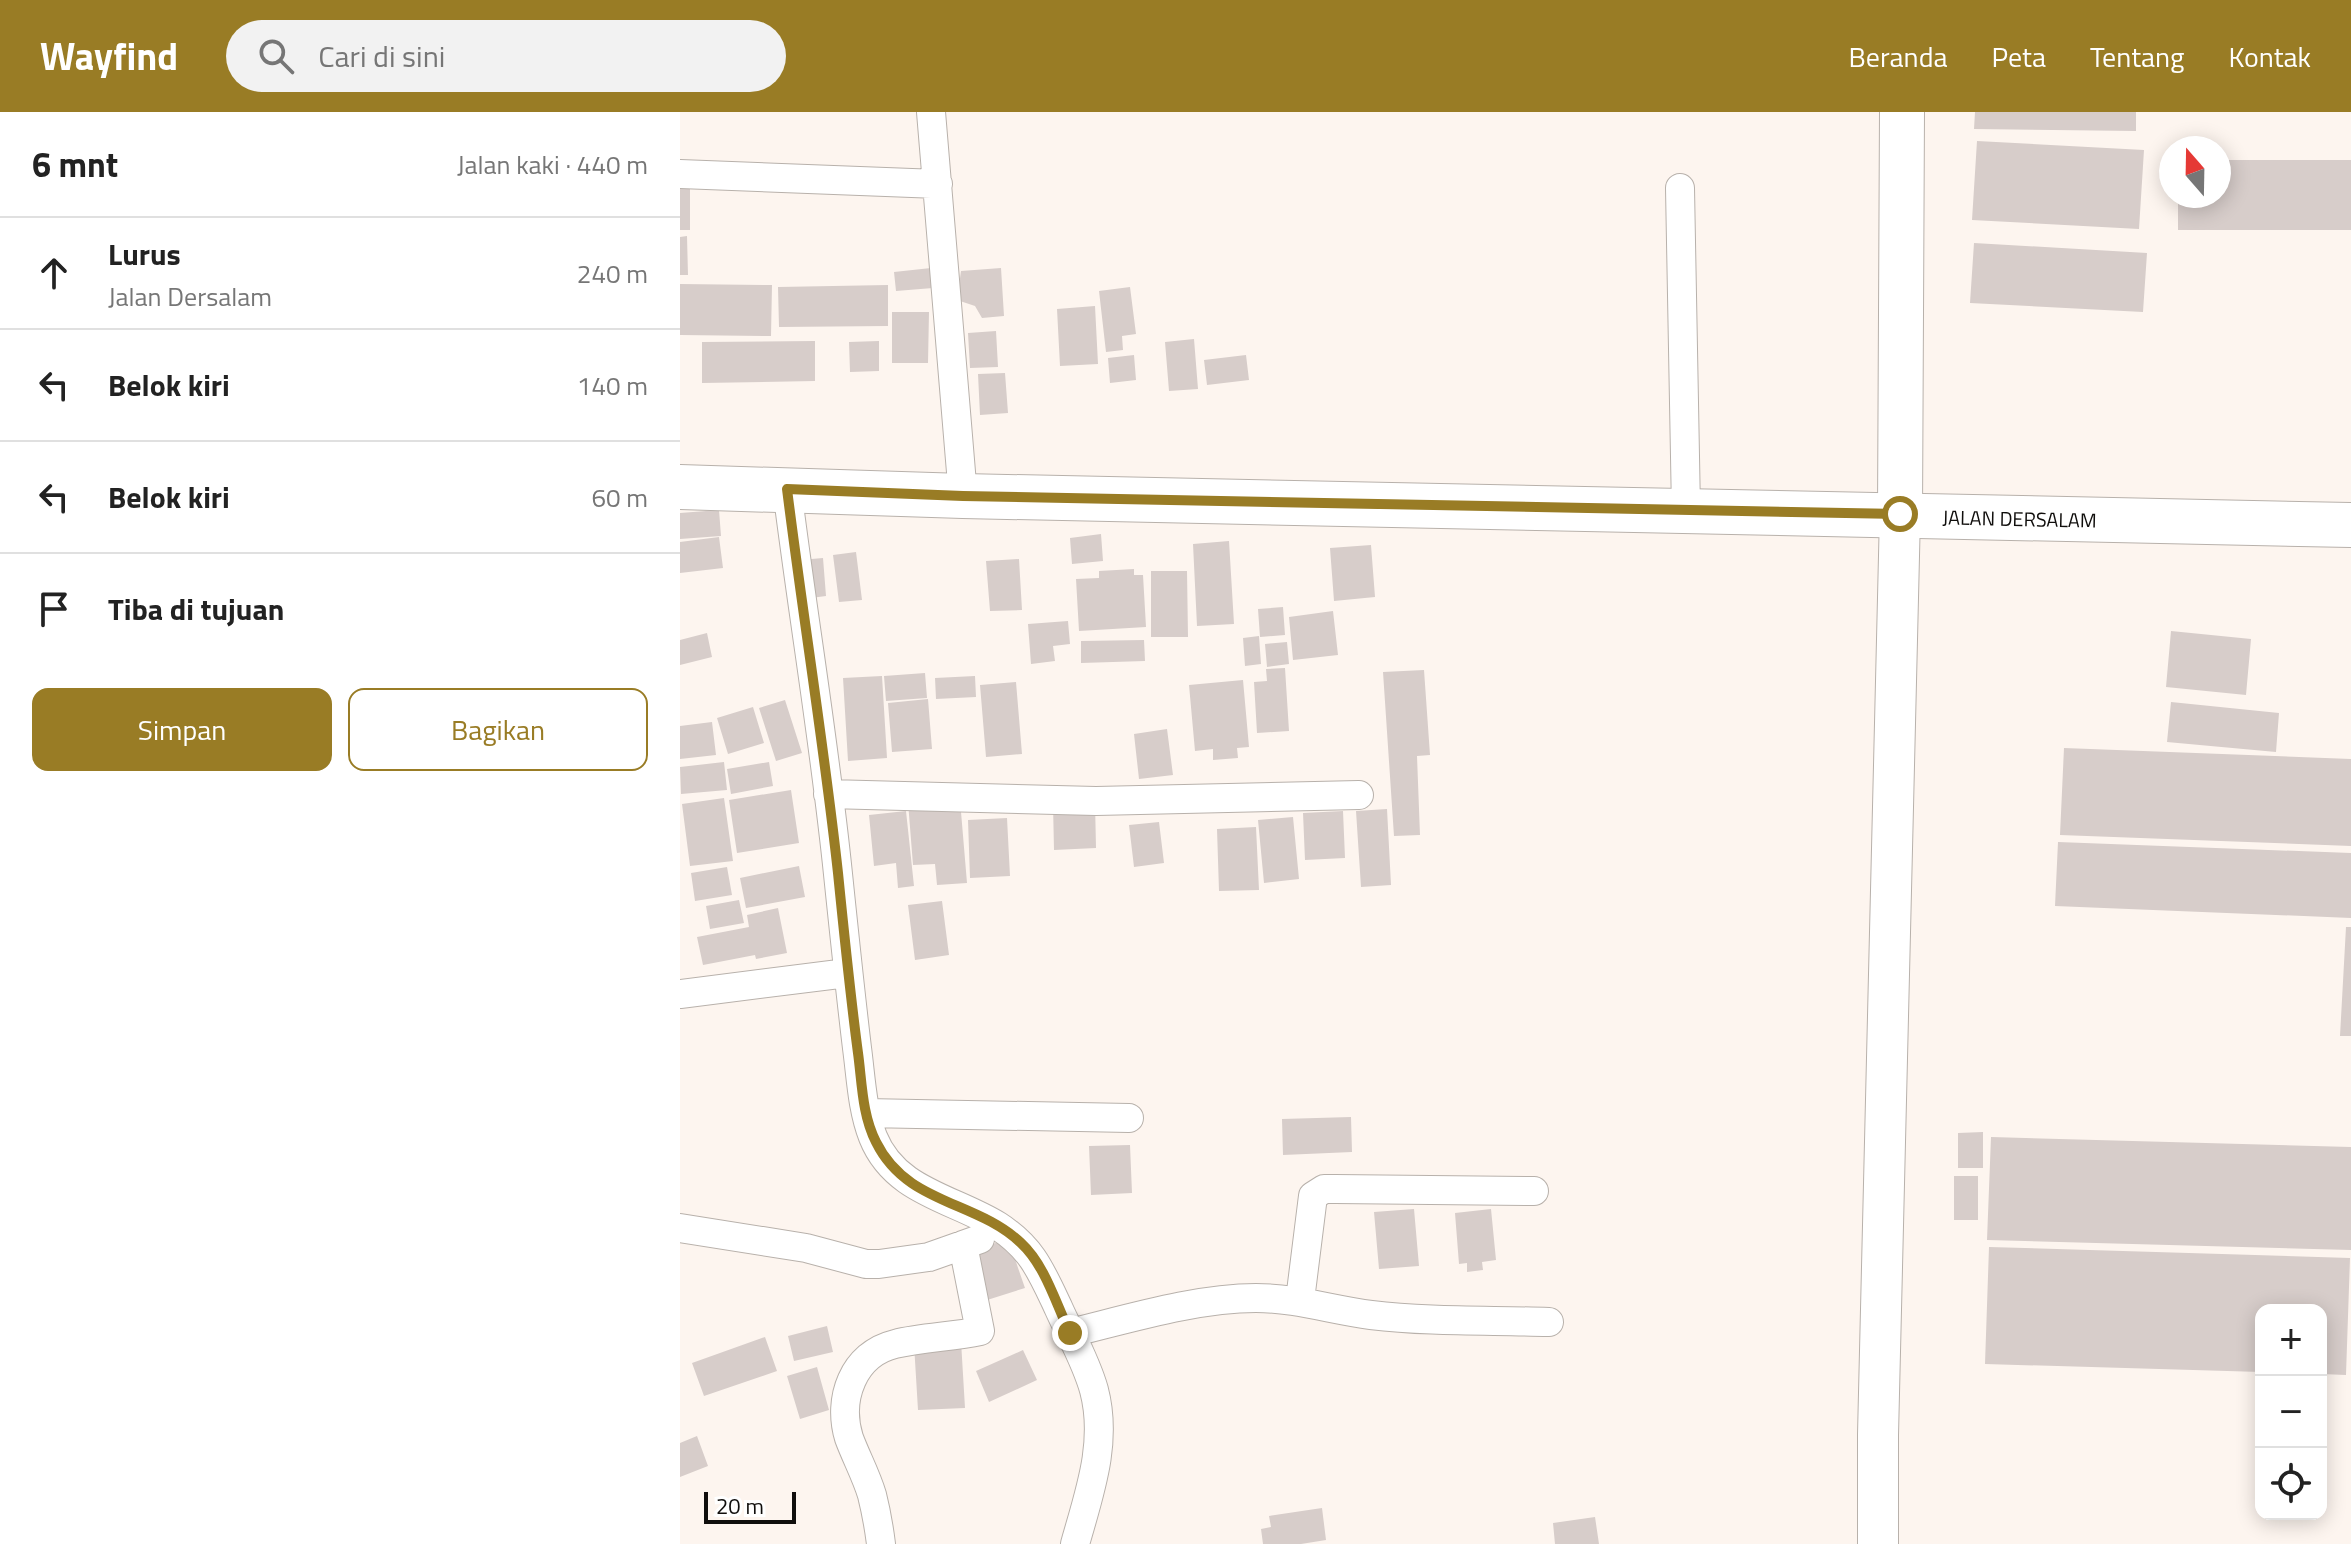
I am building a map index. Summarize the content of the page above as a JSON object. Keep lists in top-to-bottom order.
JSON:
{
  "streets": {
    "main road": ["JALAN DERSALAM"]
  },
  "scale_bar": "20 m",
  "north": "top",
  "page": {
    "header": "Wayfind",
    "search": "Cari di sini",
    "nav": [
      "Beranda",
      "Peta",
      "Tentang",
      "Kontak"
    ],
    "heading": ["6 mnt", "Jalan kaki · 440 m"],
    "list": [
      ["Lurus", "Jalan Dersalam", "240 m"],
      ["Belok kiri", "140 m"],
      ["Belok kiri", "60 m"],
      "Tiba di tujuan"
    ],
    "buttons": ["Simpan", "Bagikan"],
    "map_buttons": ["+", "−"],
    "scale": "20 m"
  }
}
